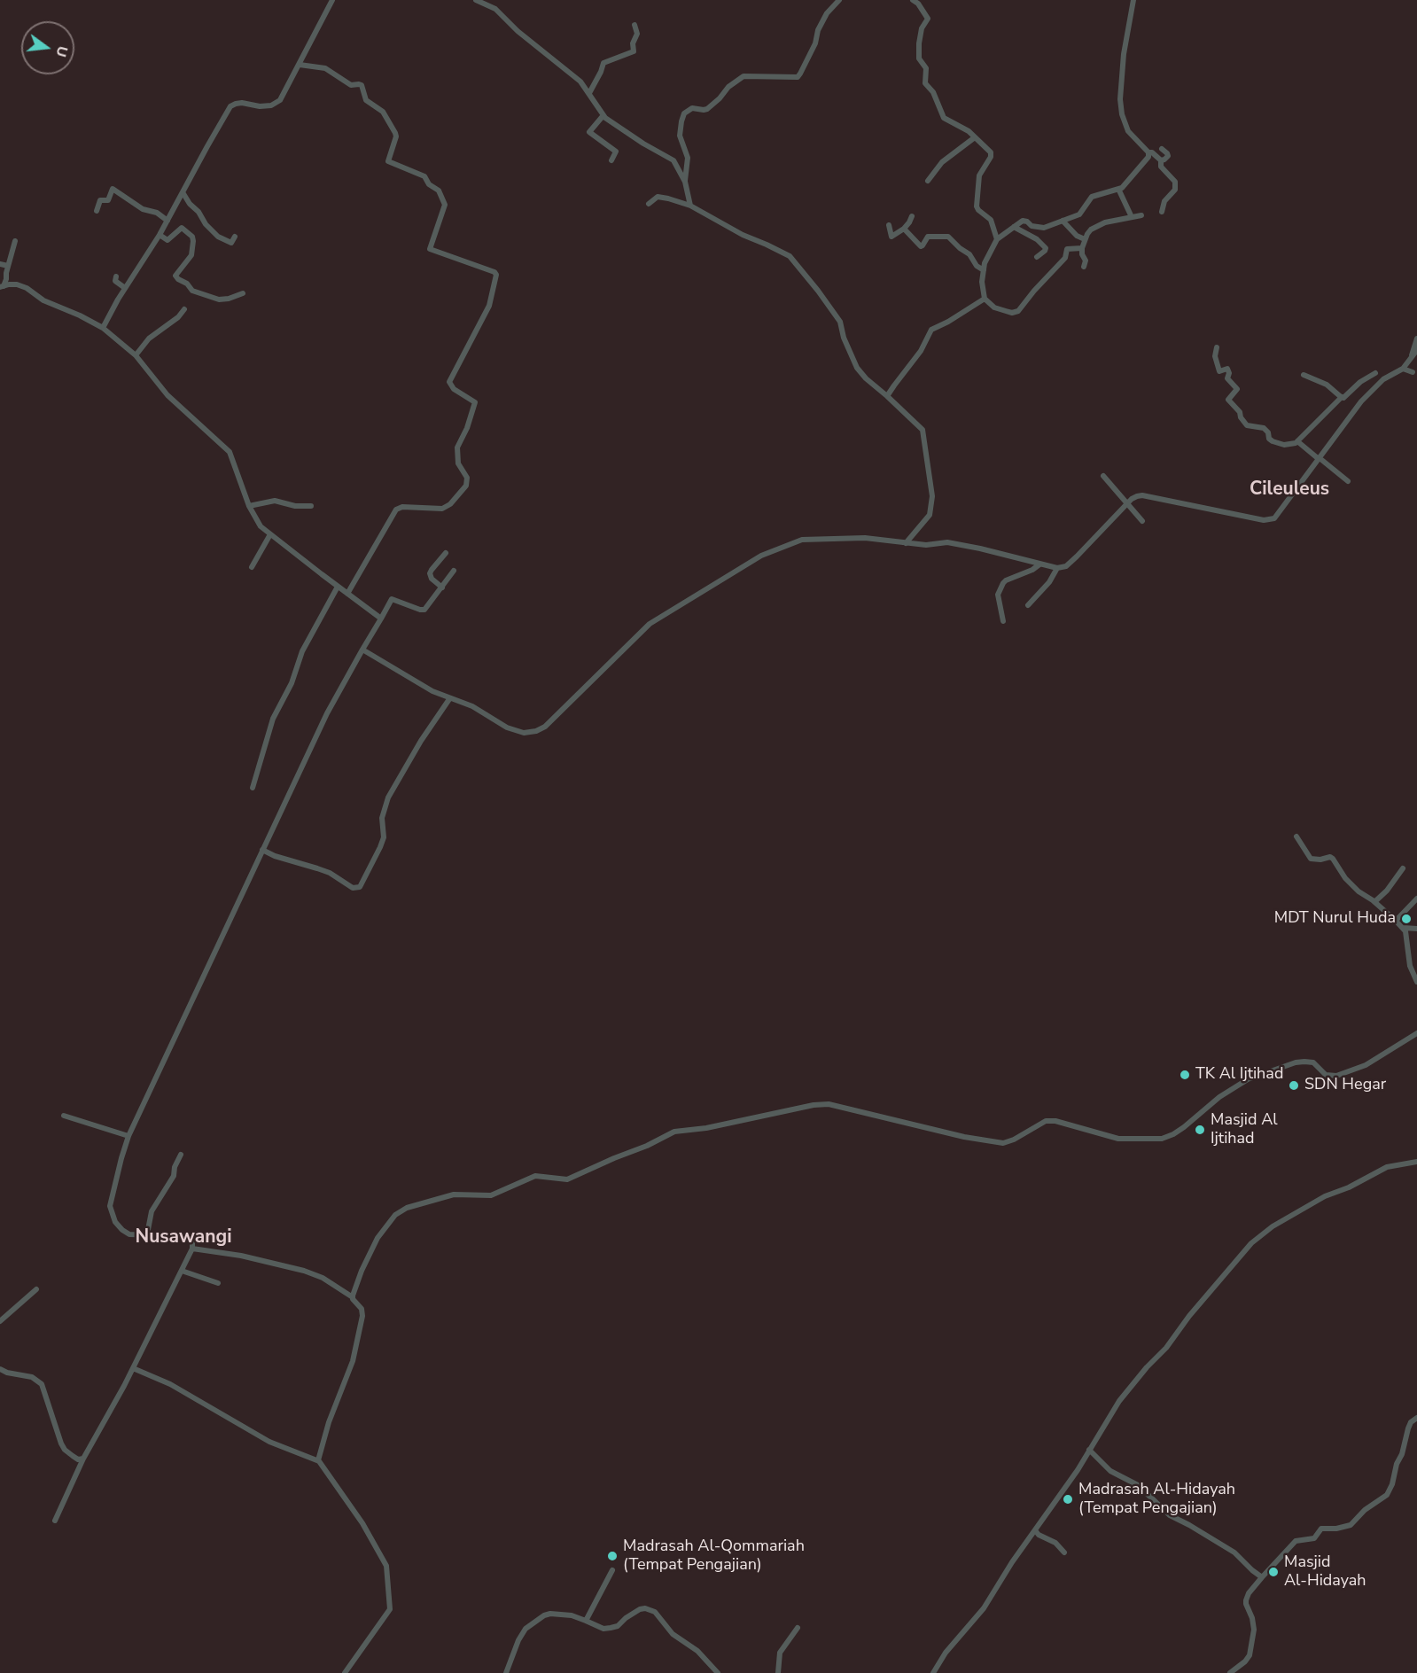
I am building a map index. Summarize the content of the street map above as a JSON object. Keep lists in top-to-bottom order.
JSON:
{
  "districts": ["Cileuleus", "Nusawangi"],
  "places": [
    "MDT Nurul Huda",
    "TK Al Ijtihad",
    "SDN Hegar",
    "Masjid Al Ijtihad",
    "Madrasah Al-Hidayah (Tempat Pengajian)",
    "Madrasah Al-Qommariah (Tempat Pengajian)",
    "Masjid Al-Hidayah"
  ],
  "north": "right"
}
